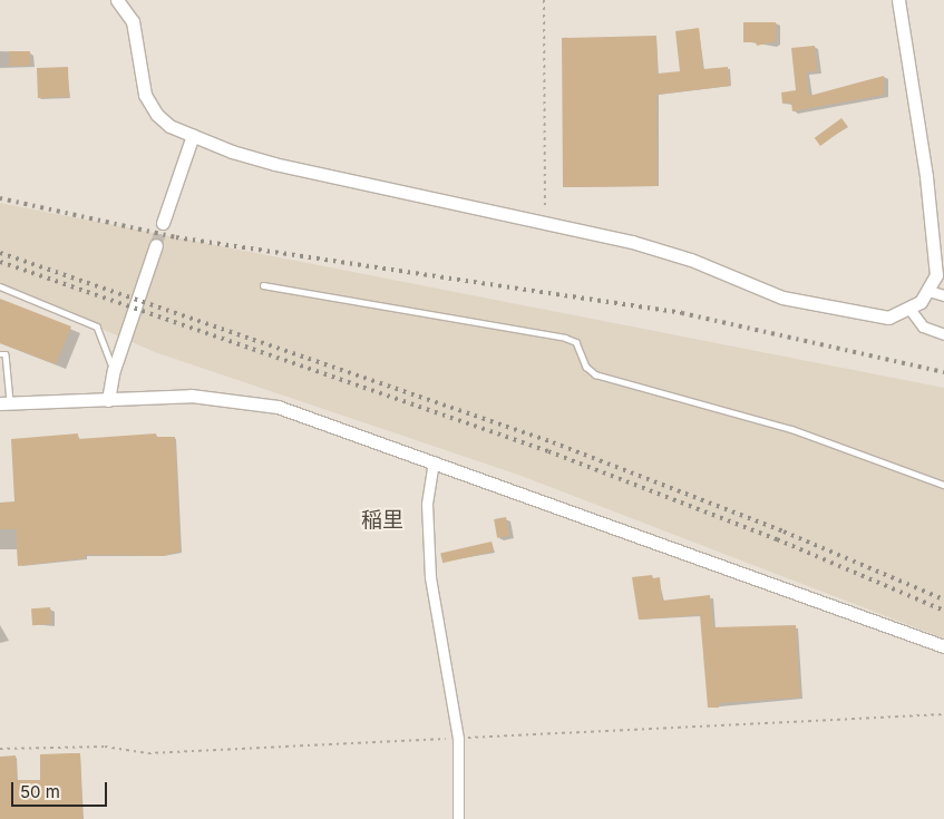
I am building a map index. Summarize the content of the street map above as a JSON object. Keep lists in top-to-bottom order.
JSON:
{
  "districts": ["稲里"],
  "scale_bar": "50 m"
}
